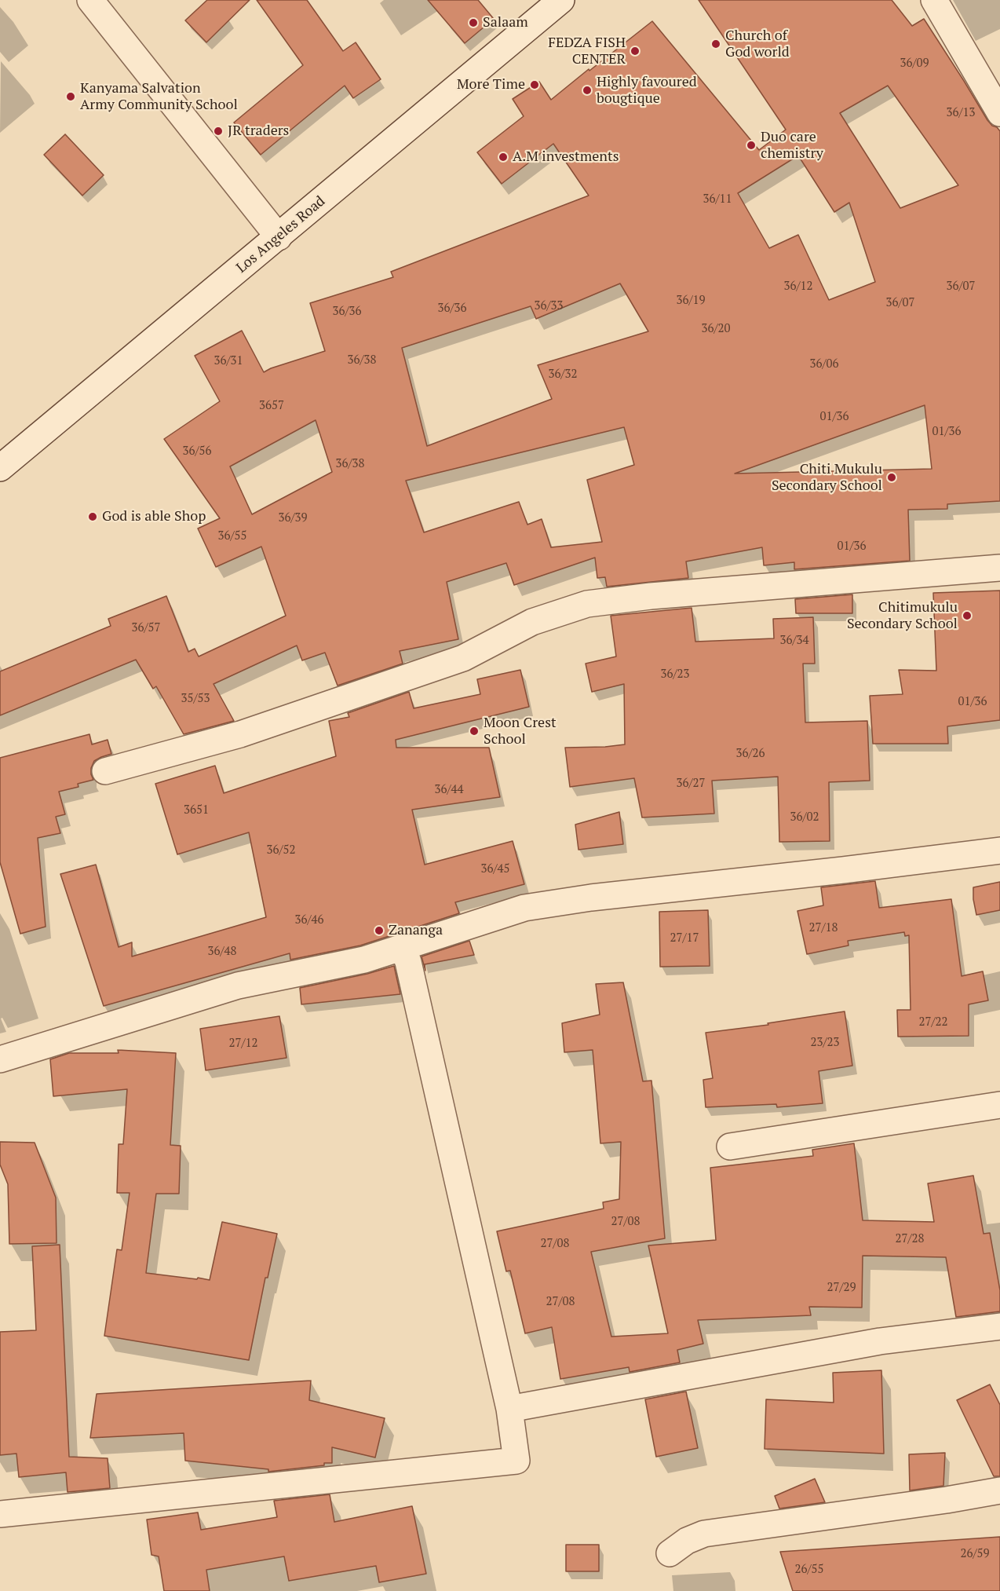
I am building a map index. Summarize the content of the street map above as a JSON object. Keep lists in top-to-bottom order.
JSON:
{
  "streets": {
    "street": ["Los Angeles Road"]
  },
  "places": [
    "Salaam",
    "Church of God world",
    "FEDZA FISH CENTER",
    "More Time",
    "Highly favoured bougtique",
    "Kanyama Salvation Army Community School",
    "JR traders",
    "Duo care chemistry",
    "A.M investments",
    "Chiti Mukulu Secondary School",
    "God is able Shop",
    "Chitimukulu Secondary School",
    "Moon Crest School",
    "Zananga"
  ],
  "house_numbers": [
    "36/09",
    "36/13",
    "36/11",
    "36/12",
    "36/07",
    "36/19",
    "36/07",
    "36/33",
    "36/36",
    "36/36",
    "36/20",
    "36/38",
    "36/31",
    "36/06",
    "36/32",
    "3657",
    "01/36",
    "01/36",
    "36/56",
    "36/38",
    "36/39",
    "36/55",
    "01/36",
    "36/57",
    "36/34",
    "36/23",
    "35/53",
    "01/36",
    "36/26",
    "36/27",
    "36/44",
    "3651",
    "36/02",
    "36/52",
    "36/45",
    "36/46",
    "27/18",
    "27/17",
    "36/48",
    "27/22",
    "23/23",
    "27/12",
    "27/08",
    "27/28",
    "27/08",
    "27/29",
    "27/08",
    "26/59",
    "26/55"
  ]
}
